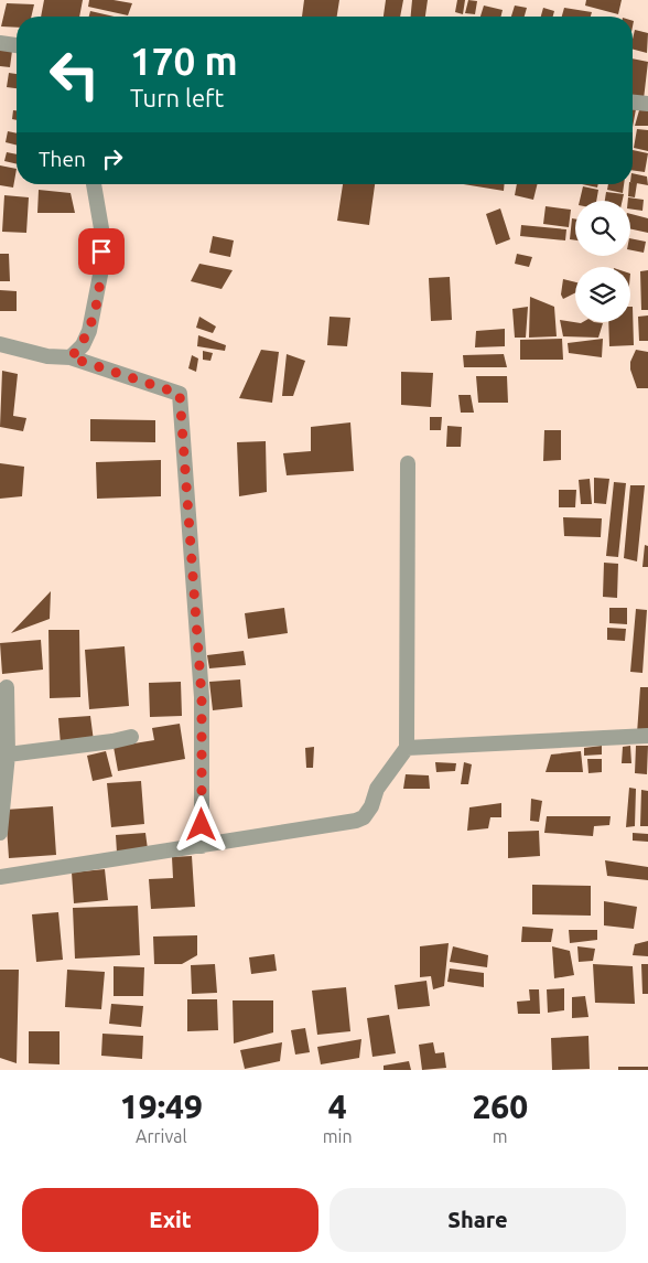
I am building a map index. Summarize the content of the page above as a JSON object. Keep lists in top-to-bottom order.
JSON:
{
  "page": {
    "turn": ["170 m", "Turn left"],
    "then": "Then",
    "eta": [
      "19:49",
      "Arrival",
      "4",
      "min",
      "260",
      "m"
    ],
    "buttons": ["Exit", "Share"]
  }
}
